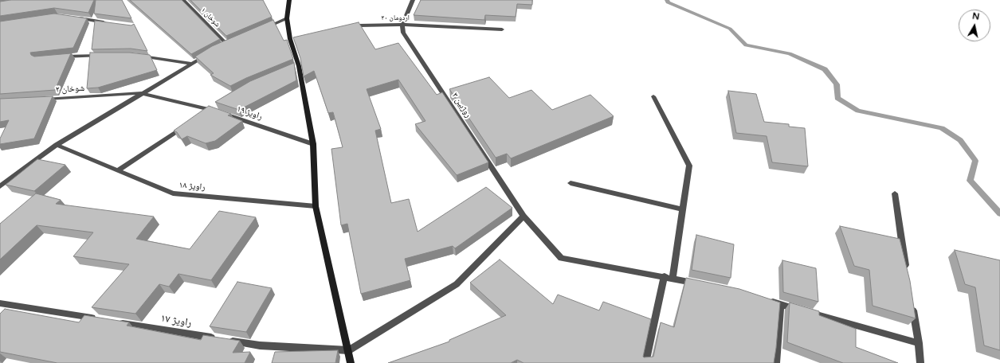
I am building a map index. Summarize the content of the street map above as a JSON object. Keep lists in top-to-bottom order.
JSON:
{
  "streets": {
    "street": [
      "شوخان ۱",
      "اردومان ۲۰",
      "شوخان ۲",
      "روژبین ۲",
      "راویژ ۱۹",
      "راویژ ۱۸",
      "راویژ ۱۷"
    ]
  },
  "crossings": [
    ["اردومان ۲۰", "روژبین ۲"],
    ["شوخان ۲", "راویژ ۱۹"]
  ],
  "north": "top"
}
